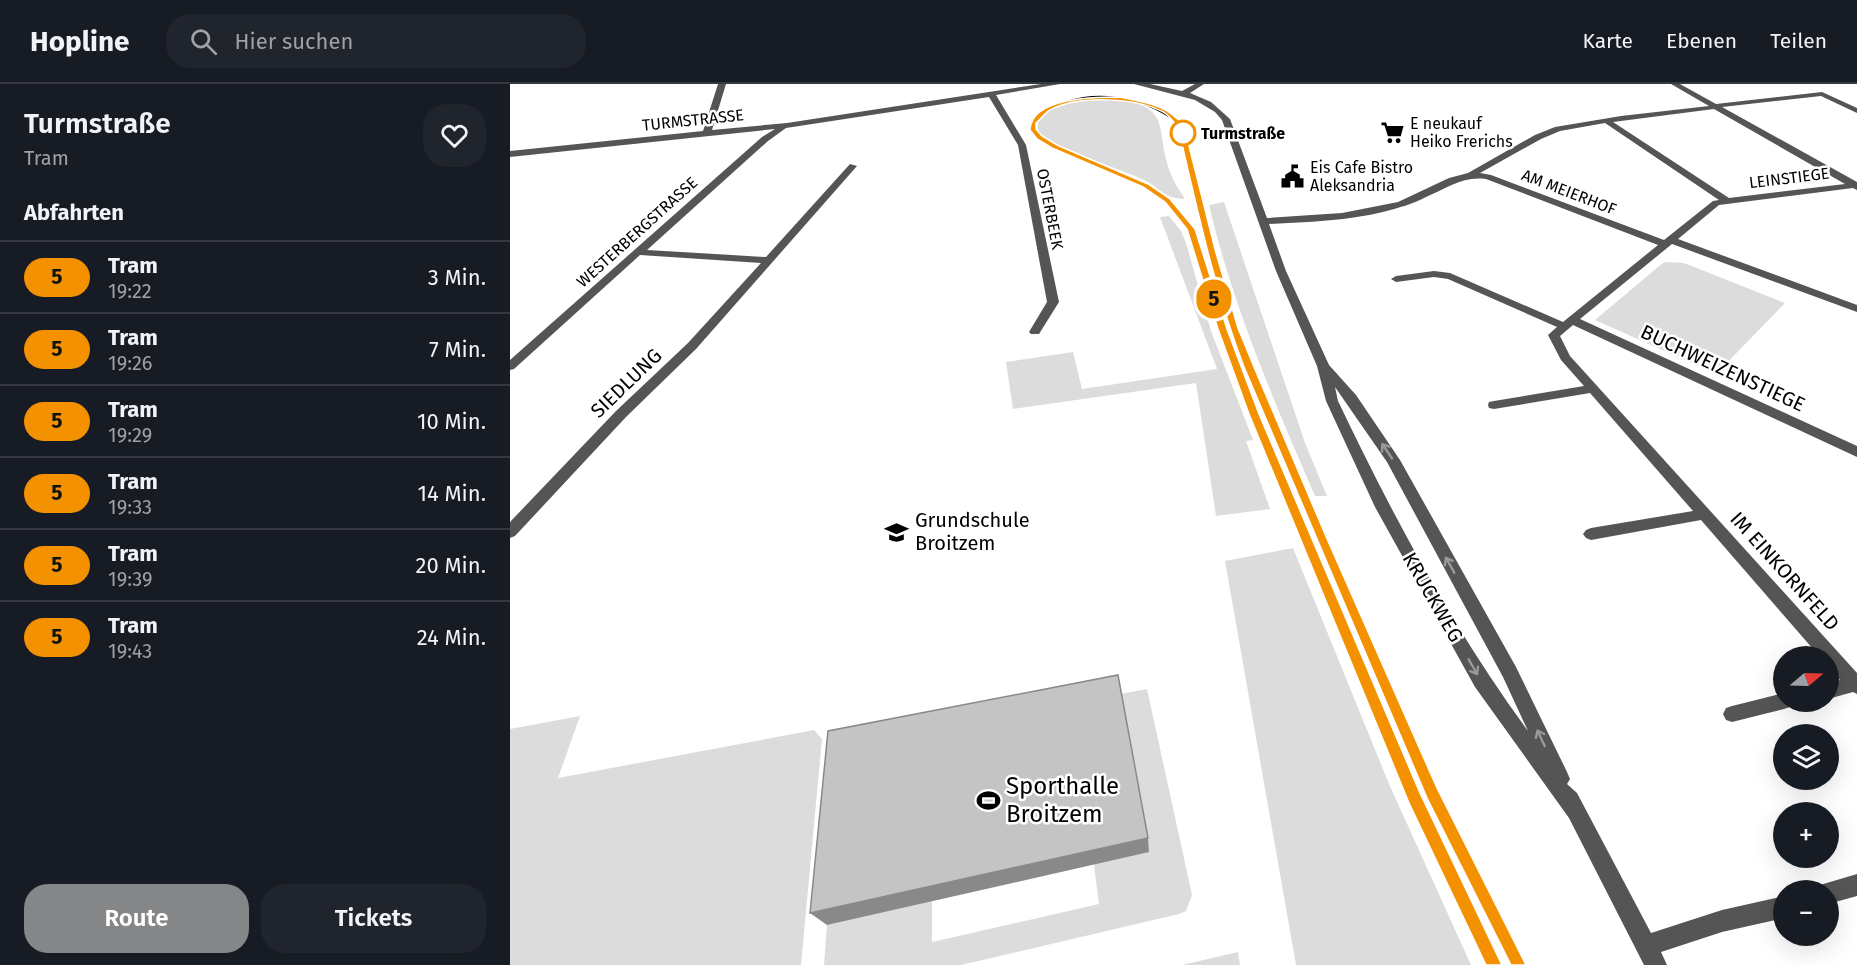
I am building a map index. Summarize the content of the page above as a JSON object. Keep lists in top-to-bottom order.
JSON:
{
  "streets": {
    "street": [
      "TURMSTRASSE",
      "LEINSTIEGE",
      "AM MEIERHOF",
      "OSTERBEEK",
      "WESTERBERGSTRASSE",
      "BUCHWEIZENSTIEGE",
      "SIEDLUNG",
      "IM EINKORNFELD",
      "KRUCKWEG"
    ]
  },
  "crossings": [
    ["TURMSTRASSE", "OSTERBEEK"],
    ["TURMSTRASSE", "WESTERBERGSTRASSE"],
    ["LEINSTIEGE", "AM MEIERHOF"],
    ["BUCHWEIZENSTIEGE", "IM EINKORNFELD"]
  ],
  "places": {
    "supermarket": ["E neukauf Heiko Frerichs"],
    "other": ["Turmstraße"],
    "public building": ["Eis Cafe Bistro Aleksandria"],
    "school or university": ["Grundschule Broitzem"],
    "sports": ["Sporthalle Broitzem"]
  },
  "lines": ["tram line 5"],
  "north": "right",
  "page": {
    "header": "Hopline",
    "search": "Hier suchen",
    "nav": ["Karte", "Ebenen", "Teilen"],
    "heading": [
      ["Turmstraße", "Tram"],
      "Abfahrten"
    ],
    "on_map": "5",
    "list": [
      {
        "mark": "5",
        "name": "Tram",
        "note": "19:22",
        "value": "3 Min."
      },
      {
        "mark": "5",
        "name": "Tram",
        "note": "19:26",
        "value": "7 Min."
      },
      {
        "mark": "5",
        "name": "Tram",
        "note": "19:29",
        "value": "10 Min."
      },
      {
        "mark": "5",
        "name": "Tram",
        "note": "19:33",
        "value": "14 Min."
      },
      {
        "mark": "5",
        "name": "Tram",
        "note": "19:39",
        "value": "20 Min."
      },
      {
        "mark": "5",
        "name": "Tram",
        "note": "19:43",
        "value": "24 Min."
      }
    ],
    "map_buttons": ["+", "−"],
    "buttons": ["Route", "Tickets"]
  }
}
